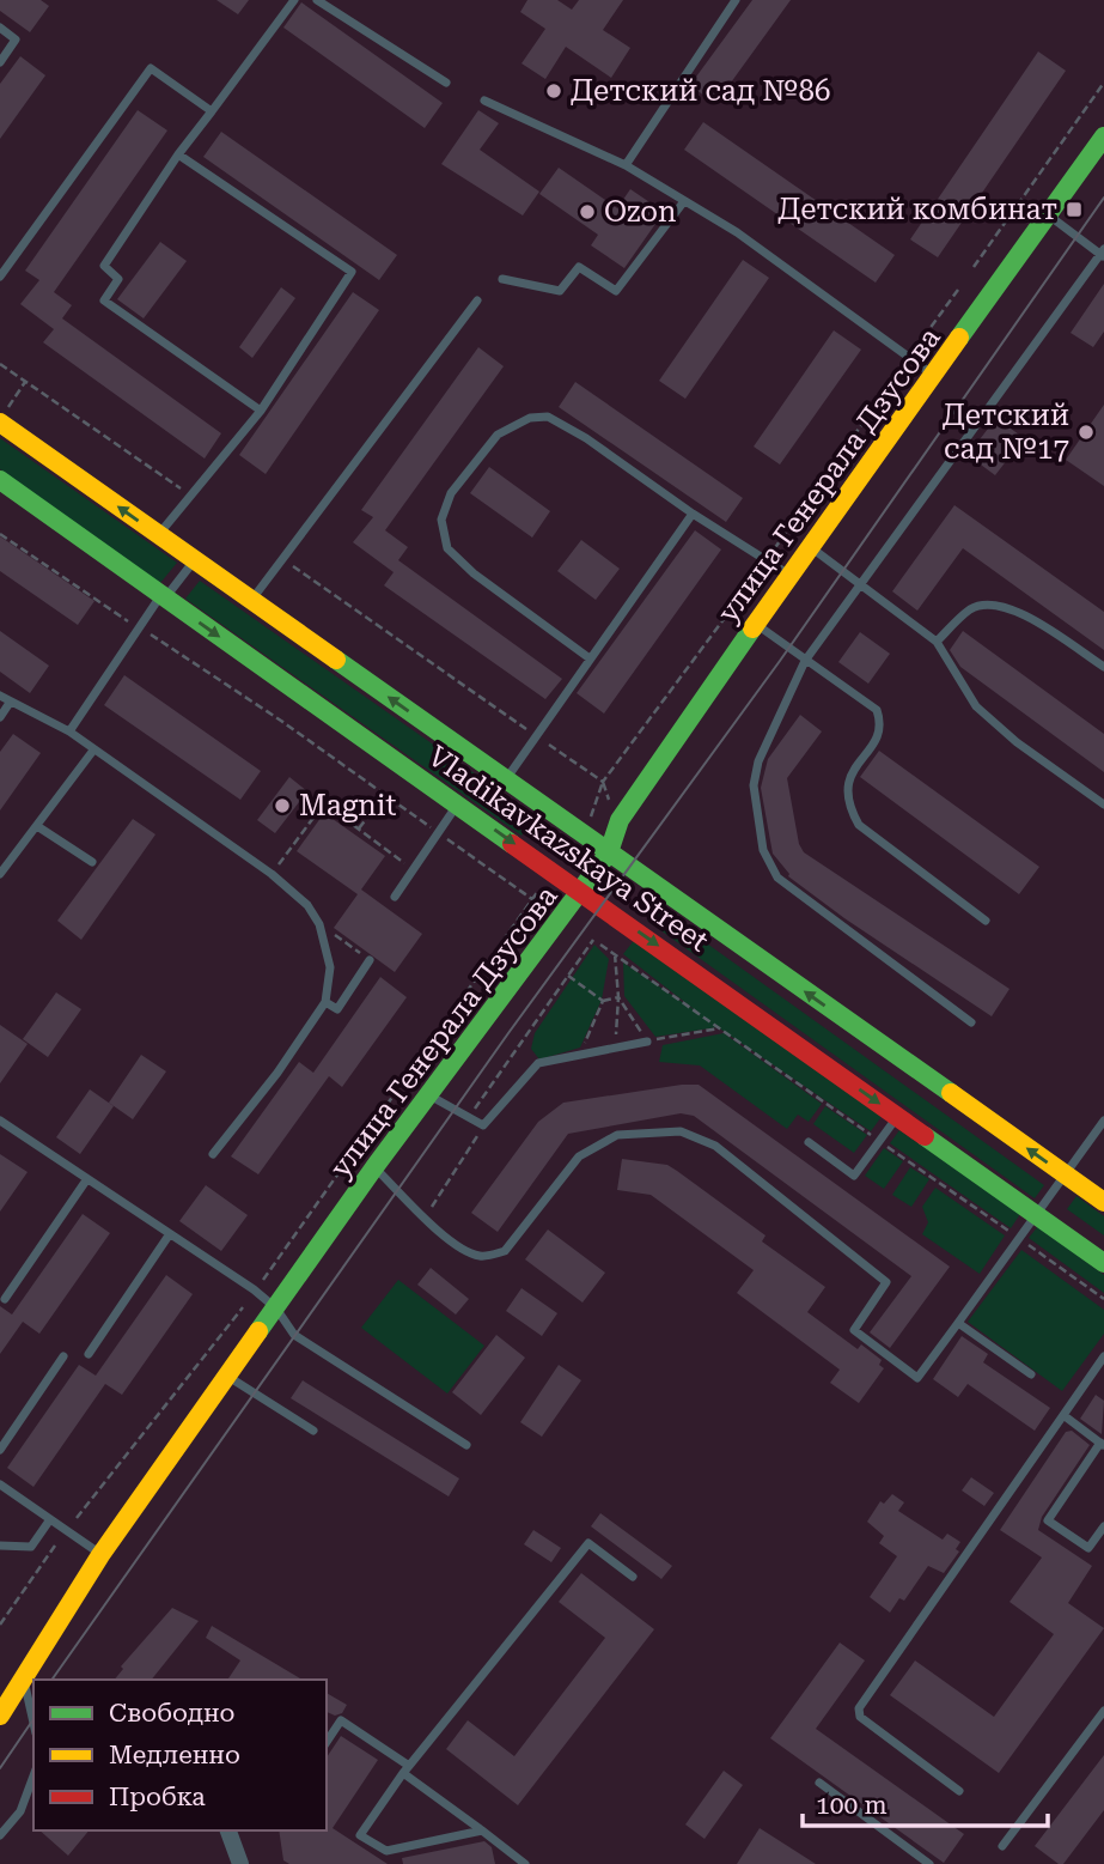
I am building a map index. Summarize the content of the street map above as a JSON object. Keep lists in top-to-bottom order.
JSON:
{
  "streets": {
    "main road": ["улица Генерала Дзусова", "Vladikavkazskaya Street"]
  },
  "crossings": [
    ["улица Генерала Дзусова", "Vladikavkazskaya Street"]
  ],
  "places": {
    "other": [
      "Детский сад №86",
      "Ozon",
      "Детский сад №17",
      "Magnit"
    ],
    "transit": ["Детский комбинат"]
  },
  "legend": ["Свободно", "Медленно", "Пробка"],
  "scale_bar": "100 m"
}
